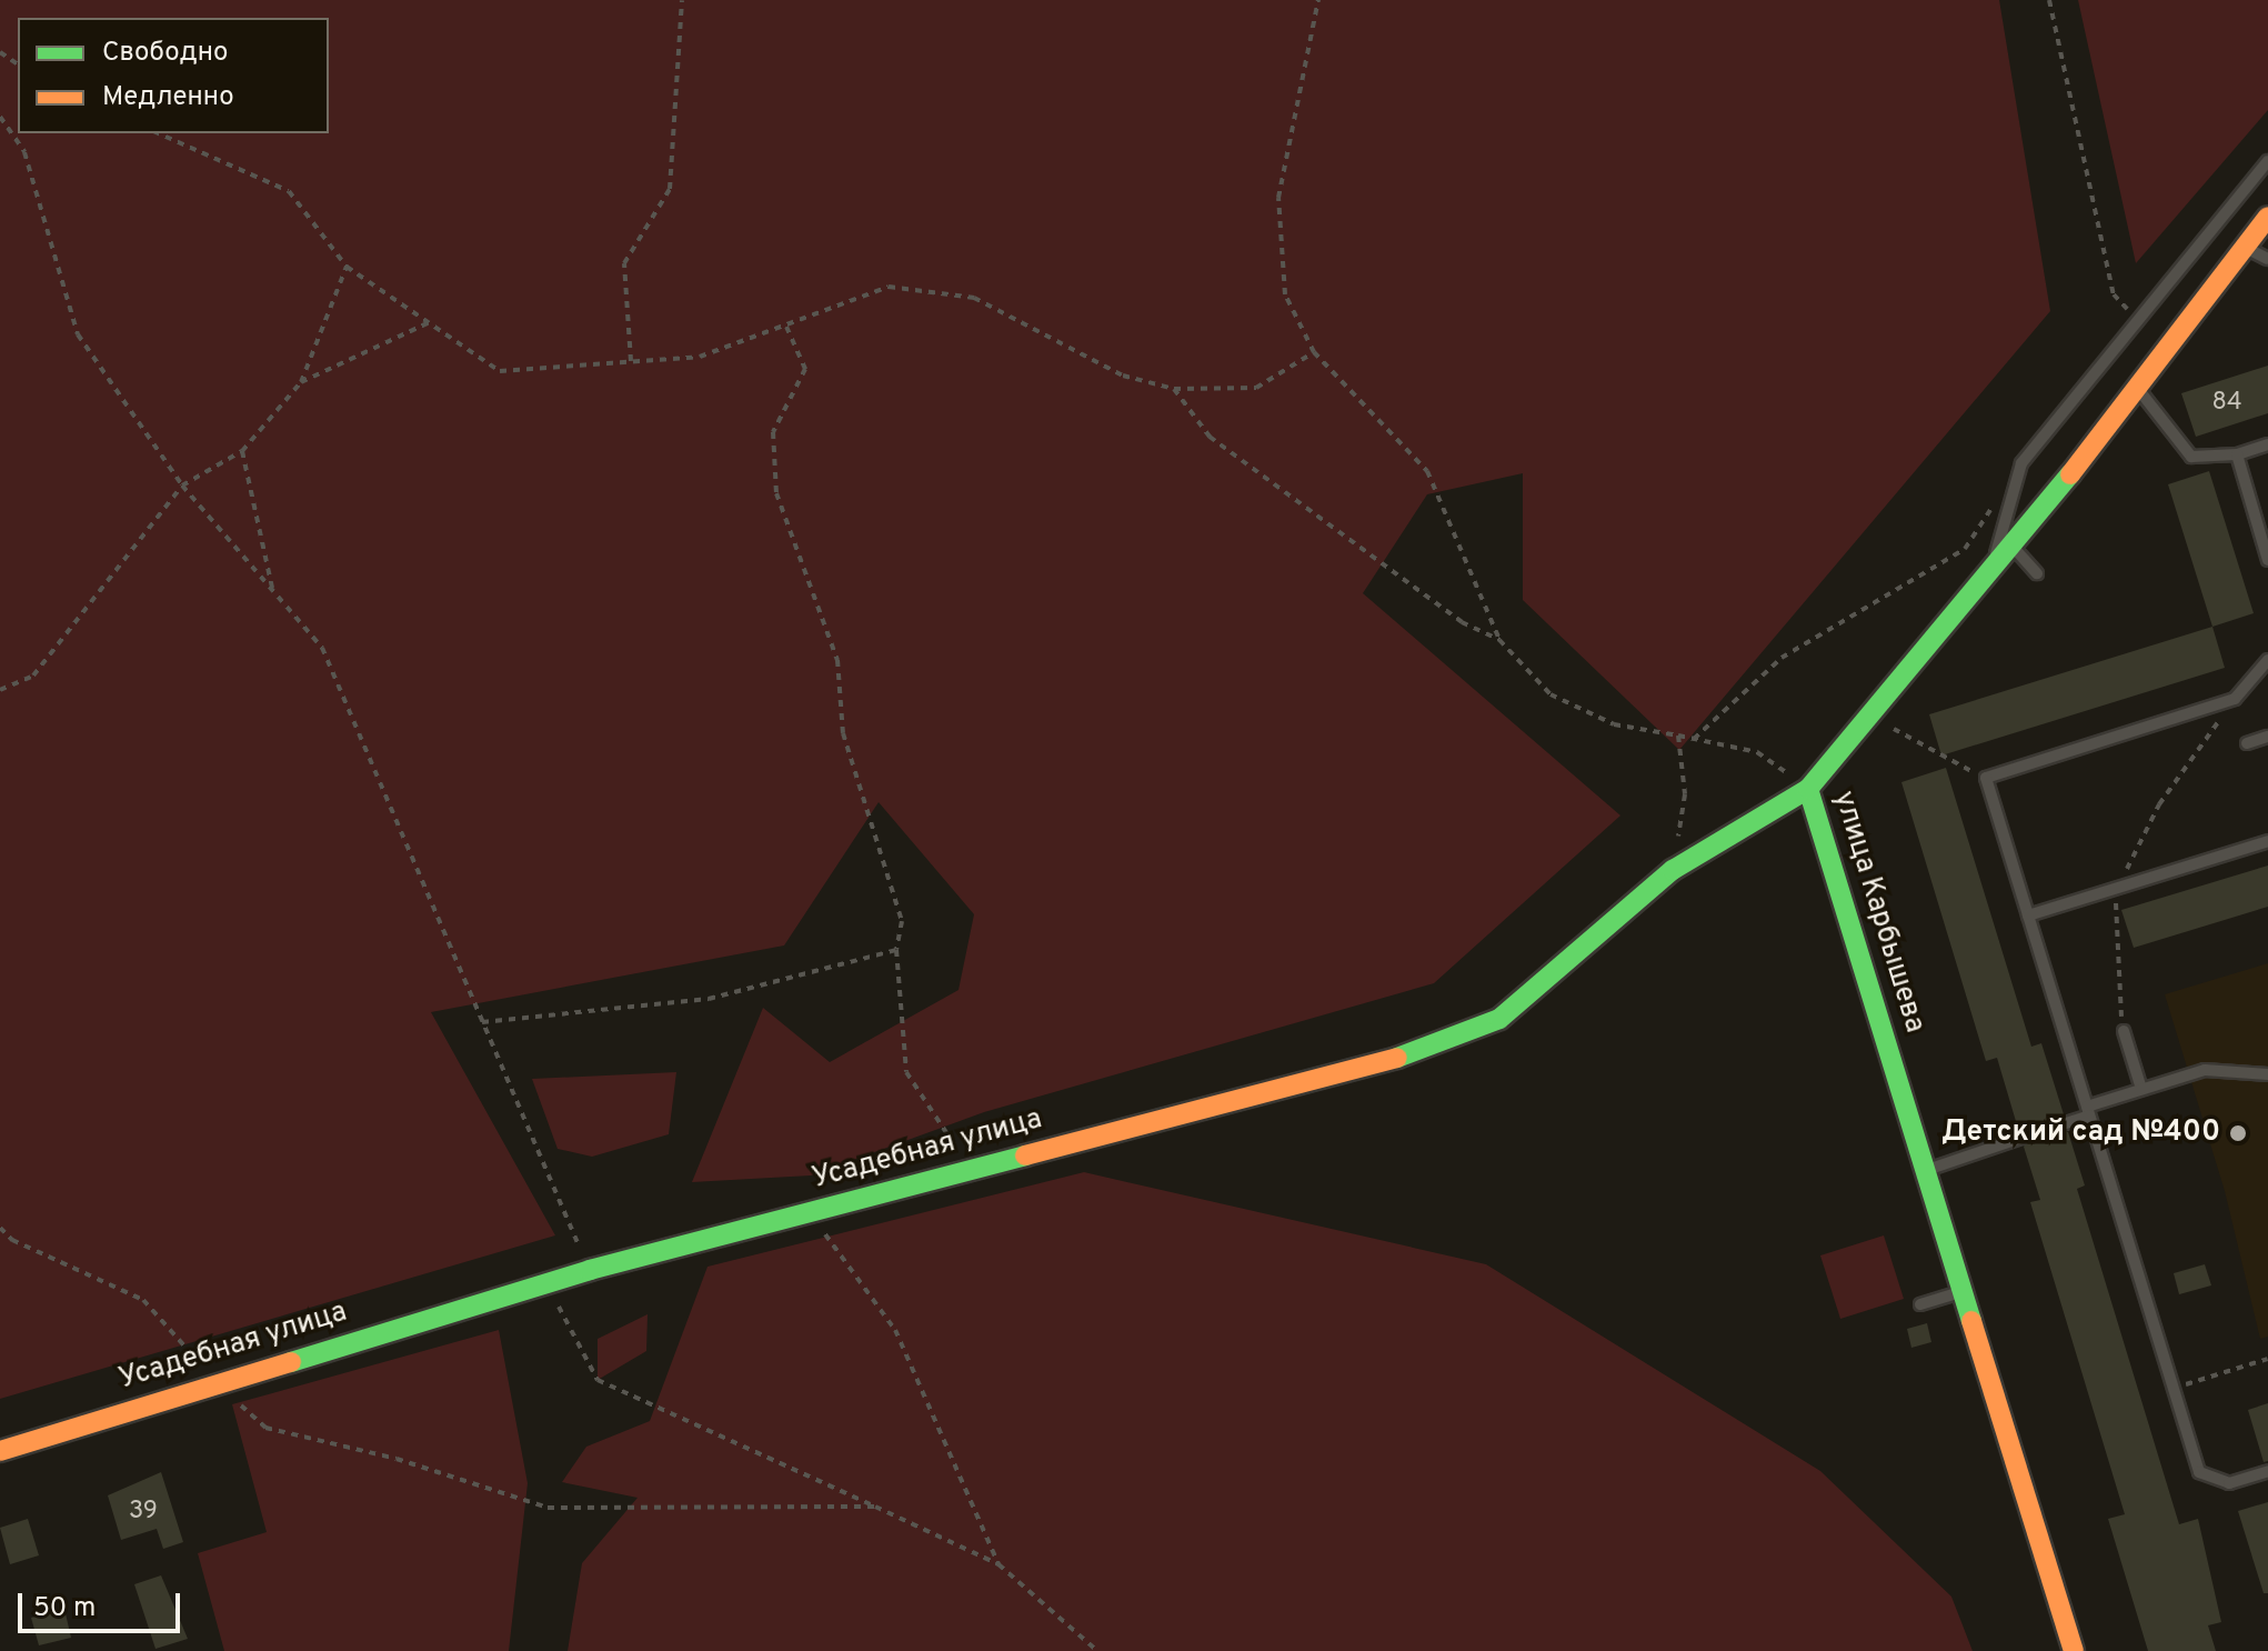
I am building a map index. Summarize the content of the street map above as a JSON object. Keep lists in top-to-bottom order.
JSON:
{
  "streets": {
    "street": ["улица Карбышева", "Усадебная улица"]
  },
  "crossings": [
    ["улица Карбышева", "Усадебная улица"]
  ],
  "places": ["Детский сад №400"],
  "house_numbers": ["84", "39"],
  "legend": ["Свободно", "Медленно"],
  "scale_bar": "50 m"
}
